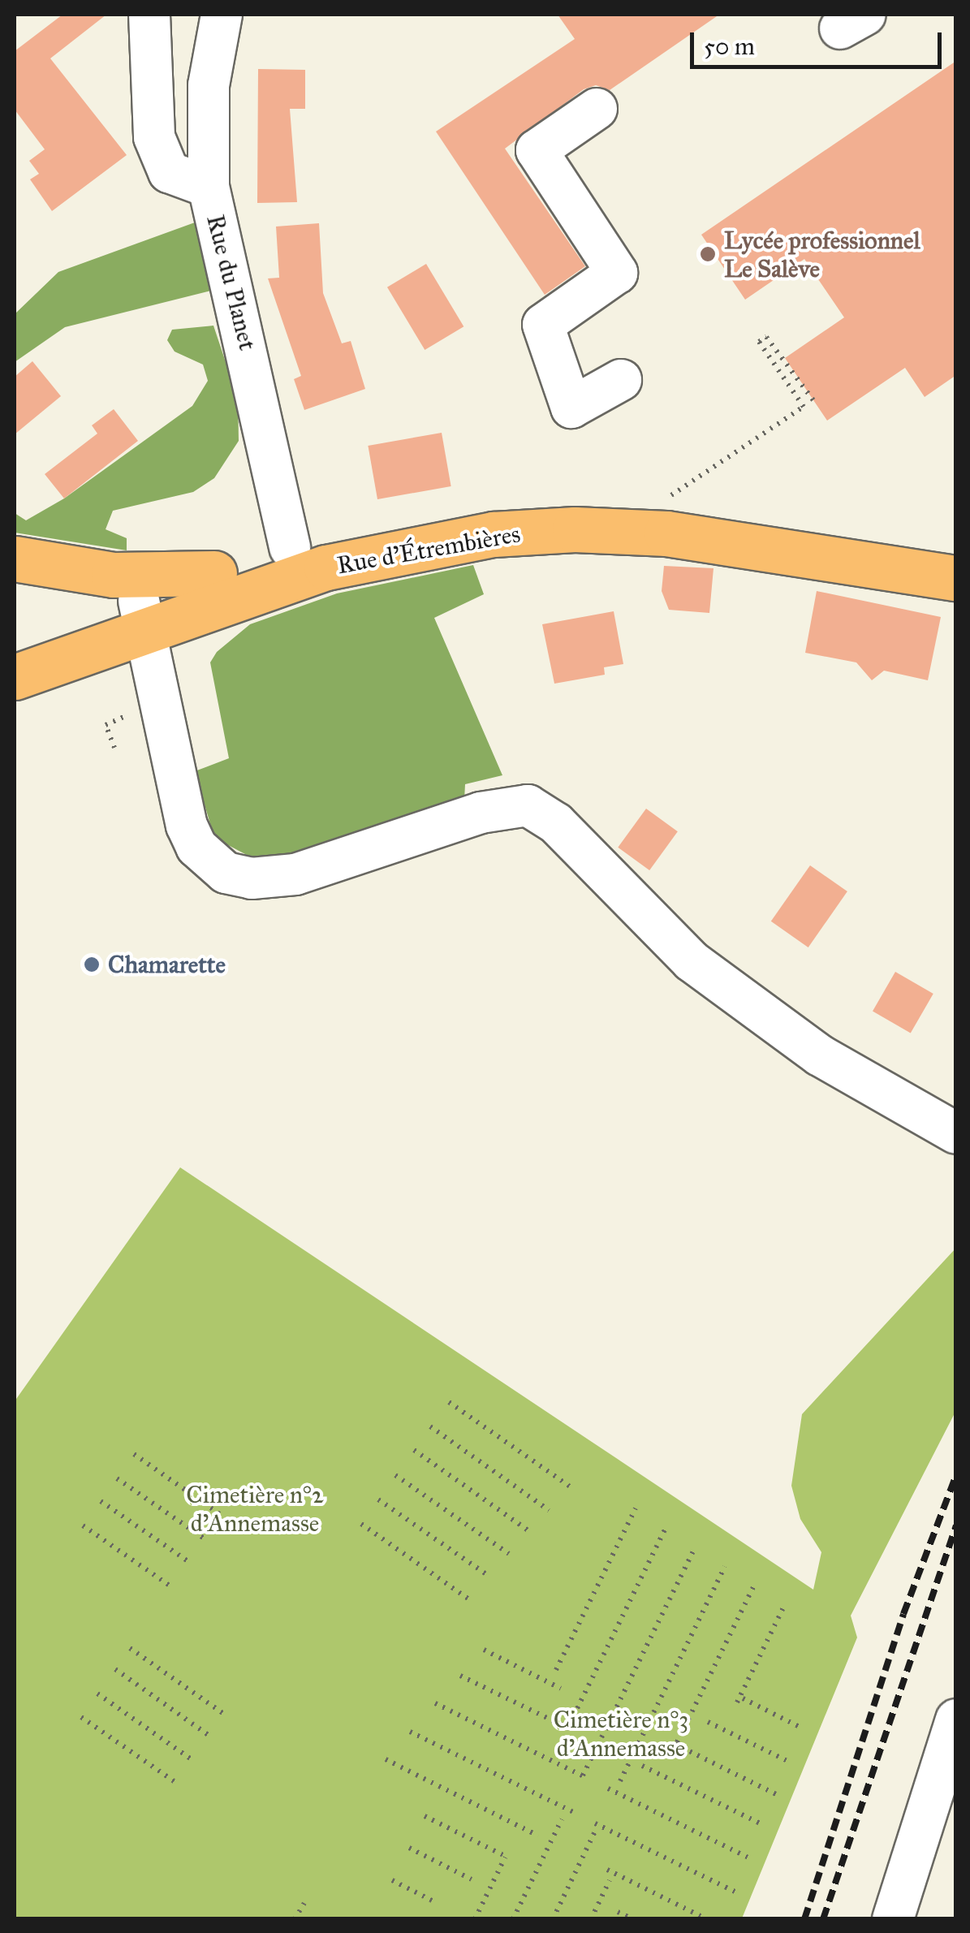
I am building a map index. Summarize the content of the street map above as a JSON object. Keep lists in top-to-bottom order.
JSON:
{
  "streets": {
    "main road": ["Rue d'Étrembières"],
    "street": ["Rue du Planet"]
  },
  "crossings": [
    ["Rue du Planet", "Rue d'Étrembières"]
  ],
  "parks": ["Cimetière n°2 d'Annemasse", "Cimetière n°3 d'Annemasse"],
  "places": ["Lycée professionnel Le Salève", "Chamarette"],
  "scale_bar": "50 m"
}
